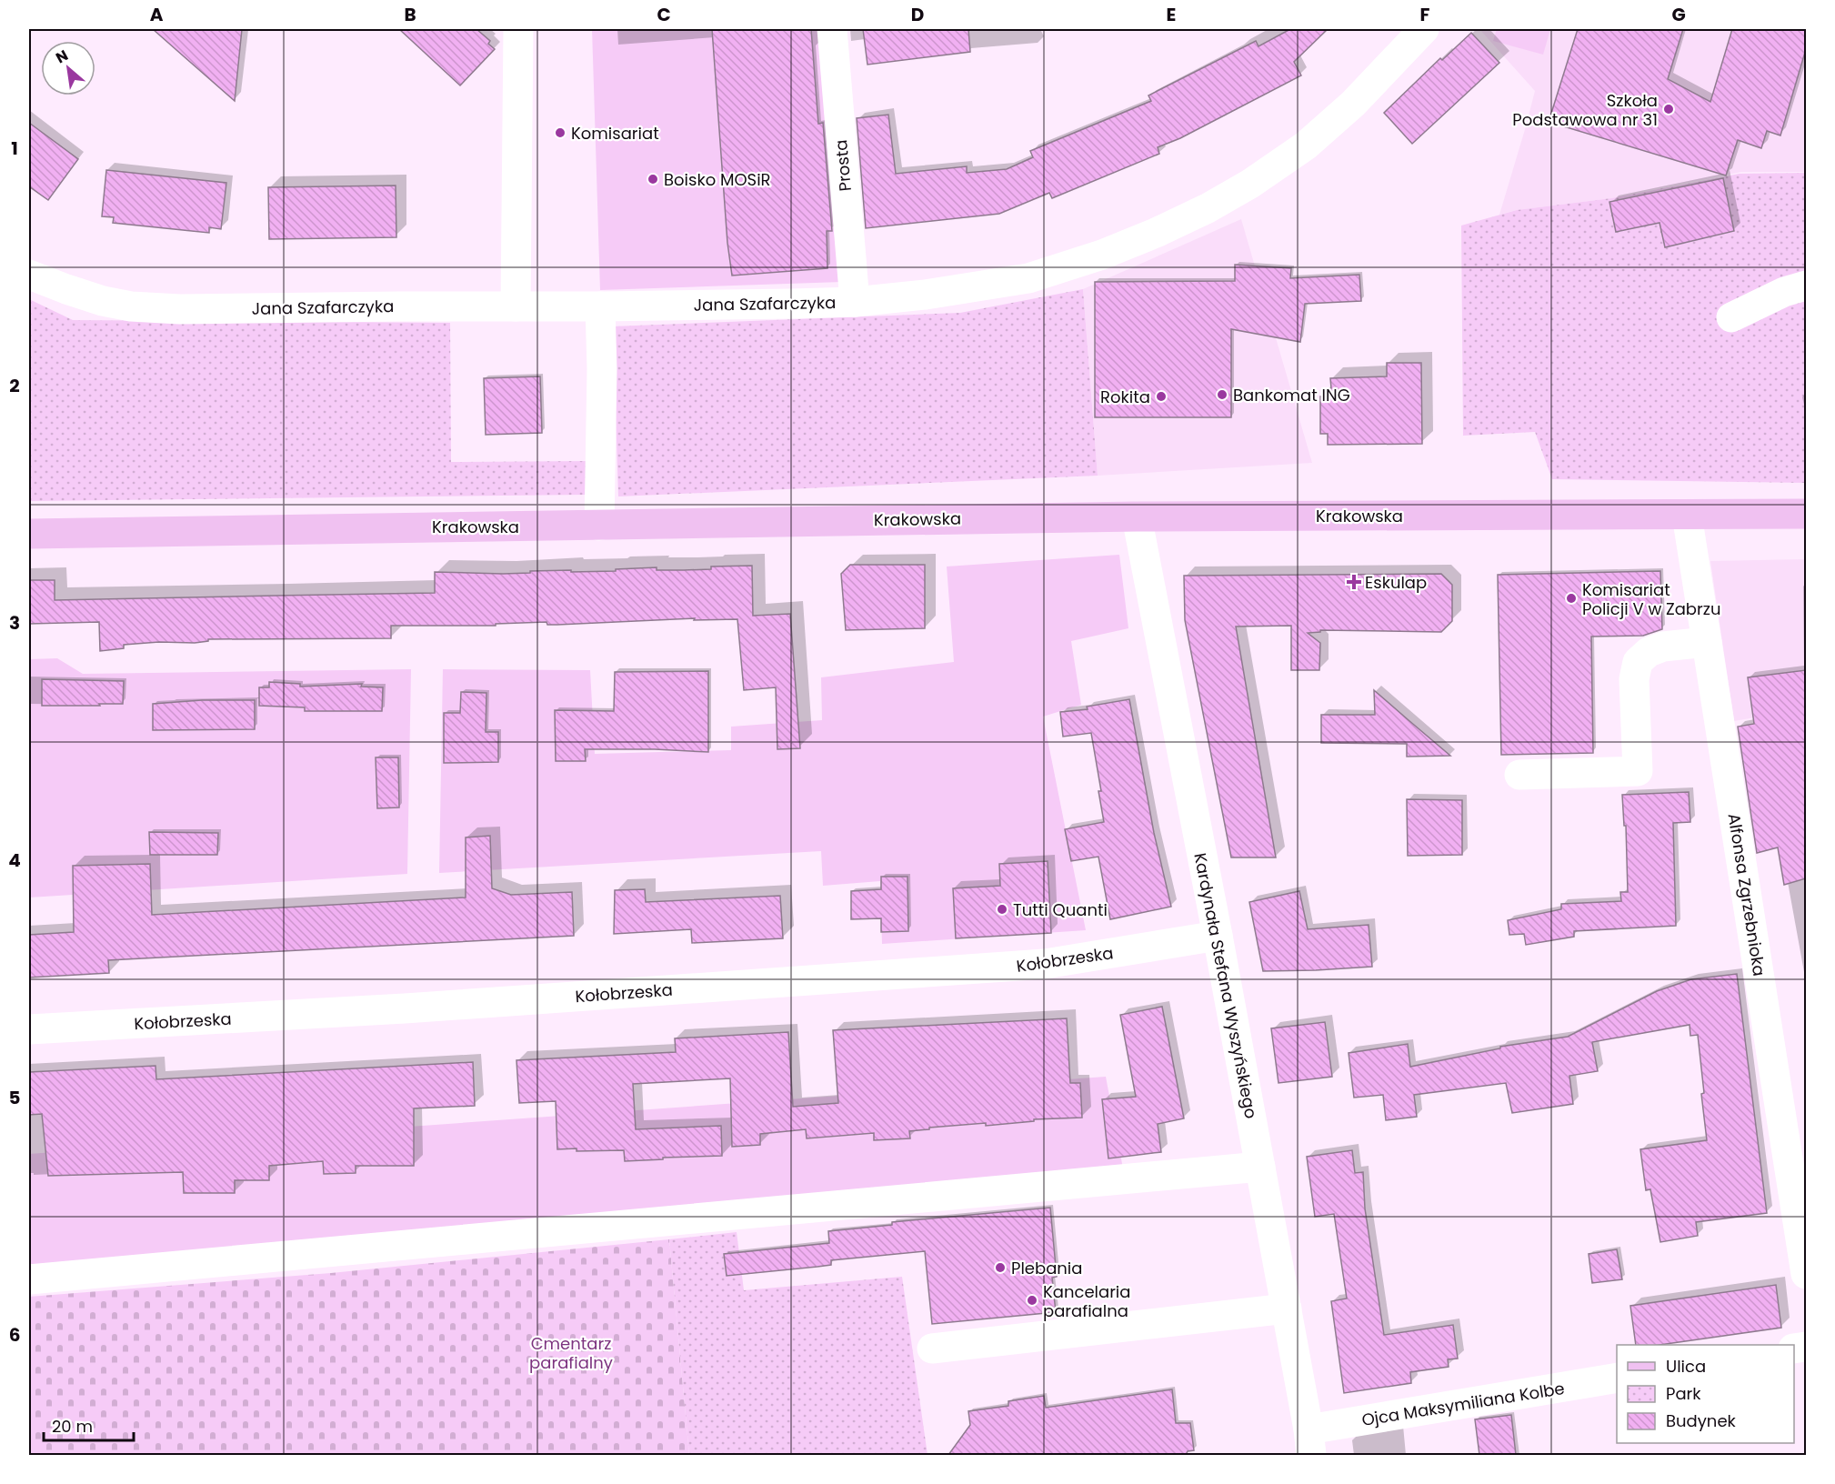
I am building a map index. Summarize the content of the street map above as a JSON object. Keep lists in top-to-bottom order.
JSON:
{
  "streets": {
    "main road": ["Krakowska"],
    "street": [
      "Prosta",
      "Jana Szafarczyka",
      "Alfonsa Zgrzebnioka",
      "Kołobrzeska",
      "Kardynała Stefana Wyszyńskiego",
      "Ojca Maksymiliana Kolbe"
    ]
  },
  "crossings": [
    ["Prosta", "Jana Szafarczyka"],
    ["Krakowska", "Alfonsa Zgrzebnioka"],
    ["Krakowska", "Kardynała Stefana Wyszyńskiego"],
    ["Kołobrzeska", "Kardynała Stefana Wyszyńskiego"],
    ["Kardynała Stefana Wyszyńskiego", "Ojca Maksymiliana Kolbe"]
  ],
  "parks": ["Cmentarz parafialny"],
  "places": {
    "other": [
      "Szkoła Podstawowa nr 31",
      "Komisariat",
      "Boisko MOSiR",
      "Bankomat ING",
      "Rokita",
      "Komisariat Policji V w Zabrzu",
      "Tutti Quanti",
      "Plebania",
      "Kancelaria parafialna"
    ],
    "health": ["Eskulap"]
  },
  "legend": ["Ulica", "Park", "Budynek"],
  "scale_bar": "20 m",
  "north": "top left",
  "grid": {
    "columns": [
      "A",
      "B",
      "C",
      "D",
      "E",
      "F",
      "G"
    ],
    "rows": [
      "1",
      "2",
      "3",
      "4",
      "5",
      "6"
    ]
  }
}
